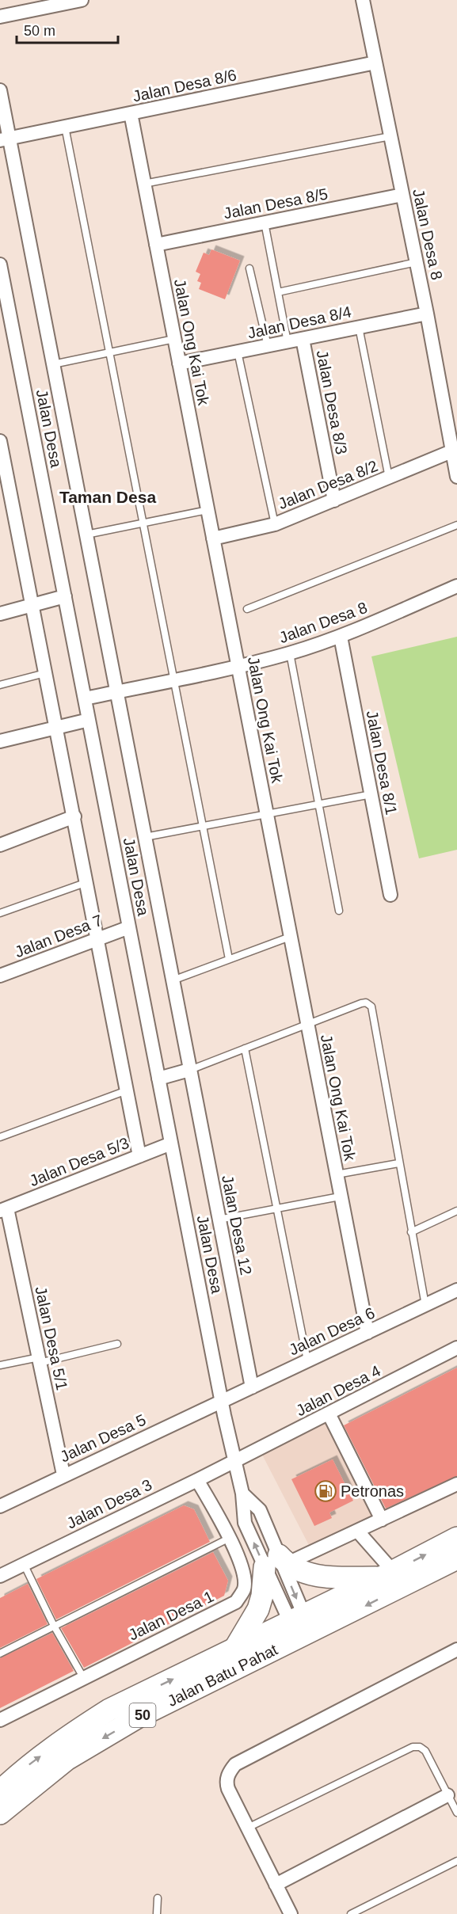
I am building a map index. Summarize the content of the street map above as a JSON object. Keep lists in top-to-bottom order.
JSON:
{
  "streets": {
    "highway": ["Jalan Batu Pahat", "50"],
    "street": [
      "Jalan Desa 8/6",
      "Jalan Desa 8/5",
      "Jalan Desa 8",
      "Jalan Desa 8/4",
      "Jalan Ong Kai Tok",
      "Jalan Desa 8/3",
      "Jalan Desa",
      "Jalan Desa 8/2",
      "Jalan Desa 8/1",
      "Jalan Desa 7",
      "Jalan Desa 5/3",
      "Jalan Desa 12",
      "Jalan Desa 6",
      "Jalan Desa 5/1",
      "Jalan Desa 4",
      "Jalan Desa 5",
      "Jalan Desa 3",
      "Jalan Desa 1"
    ]
  },
  "crossings": [
    ["Jalan Desa 8/6", "Jalan Desa 8"],
    ["Jalan Desa 8/6", "Jalan Ong Kai Tok"],
    ["Jalan Desa 8/6", "Jalan Desa"],
    ["Jalan Desa 8/5", "Jalan Desa 8"],
    ["Jalan Desa 8/5", "Jalan Ong Kai Tok"],
    ["Jalan Desa 8", "Jalan Desa 8/4"],
    ["Jalan Desa 8", "Jalan Ong Kai Tok"],
    ["Jalan Desa 8", "Jalan Desa"],
    ["Jalan Desa 8", "Jalan Desa 8/2"],
    ["Jalan Desa 8", "Jalan Desa 8/1"],
    ["Jalan Desa 8/4", "Jalan Ong Kai Tok"],
    ["Jalan Desa 8/4", "Jalan Desa 8/3"],
    ["Jalan Ong Kai Tok", "Jalan Desa 8/2"],
    ["Jalan Ong Kai Tok", "Jalan Desa 6"],
    ["Jalan Desa 8/3", "Jalan Desa 8/2"],
    ["Jalan Desa", "Jalan Desa 7"],
    ["Jalan Desa", "Jalan Desa 5/3"],
    ["Jalan Desa", "Jalan Desa 12"],
    ["Jalan Desa", "Jalan Desa 6"],
    ["Jalan Desa", "Jalan Desa 4"],
    ["Jalan Desa", "Jalan Desa 5"],
    ["Jalan Desa", "Jalan Desa 3"],
    ["Jalan Desa", "Jalan Batu Pahat"],
    ["Jalan Desa 5/3", "Jalan Desa 5/1"],
    ["Jalan Desa 12", "Jalan Desa 6"],
    ["Jalan Desa 6", "Jalan Desa 5"],
    ["Jalan Desa 5/1", "Jalan Desa 5"],
    ["Jalan Desa 4", "Jalan Desa 3"],
    ["Jalan Desa 3", "Jalan Desa 1"]
  ],
  "districts": ["Taman Desa"],
  "places": {
    "fuel station": ["Petronas"]
  },
  "scale_bar": "50 m"
}
